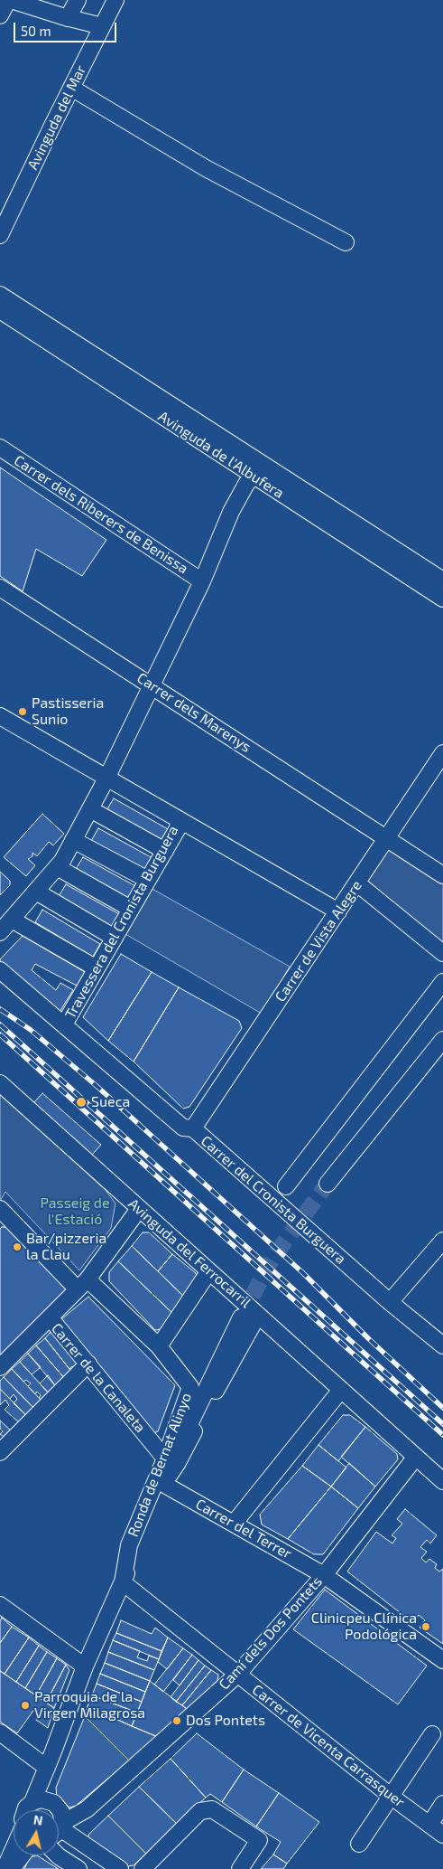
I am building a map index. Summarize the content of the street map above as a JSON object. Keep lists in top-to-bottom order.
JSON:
{
  "streets": {
    "street": [
      "Avinguda del Mar",
      "Avinguda de l'Albufera",
      "Carrer dels Riberers de Benissa",
      "Carrer dels Marenys",
      "Travessera del Cronista Burguera",
      "Carrer de Vista Alegre",
      "Carrer del Cronista Burguera",
      "Avinguda del Ferrocarril",
      "Carrer de la Canaleta",
      "Ronda de Bernat Alinyo",
      "Carrer del Terrer",
      "Camí dels Dos Pontets",
      "Carrer de Vicenta Carrasquer"
    ]
  },
  "crossings": [
    ["Carrer dels Marenys", "Carrer de Vista Alegre"],
    ["Travessera del Cronista Burguera", "Carrer del Cronista Burguera"],
    ["Carrer de Vista Alegre", "Carrer del Cronista Burguera"],
    ["Avinguda del Ferrocarril", "Camí dels Dos Pontets"],
    ["Carrer de la Canaleta", "Ronda de Bernat Alinyo"],
    ["Ronda de Bernat Alinyo", "Carrer del Terrer"],
    ["Ronda de Bernat Alinyo", "Carrer de Vicenta Carrasquer"],
    ["Carrer del Terrer", "Camí dels Dos Pontets"],
    ["Camí dels Dos Pontets", "Carrer de Vicenta Carrasquer"]
  ],
  "parks": ["Passeig de l'Estació"],
  "places": [
    "Pastisseria Sunio",
    "Sueca",
    "Bar/pizzeria la Clau",
    "Clinicpeu Clínica Podológica",
    "Parroquia de la Virgen Milagrosa",
    "Dos Pontets"
  ],
  "scale_bar": "50 m",
  "north": "top"
}
